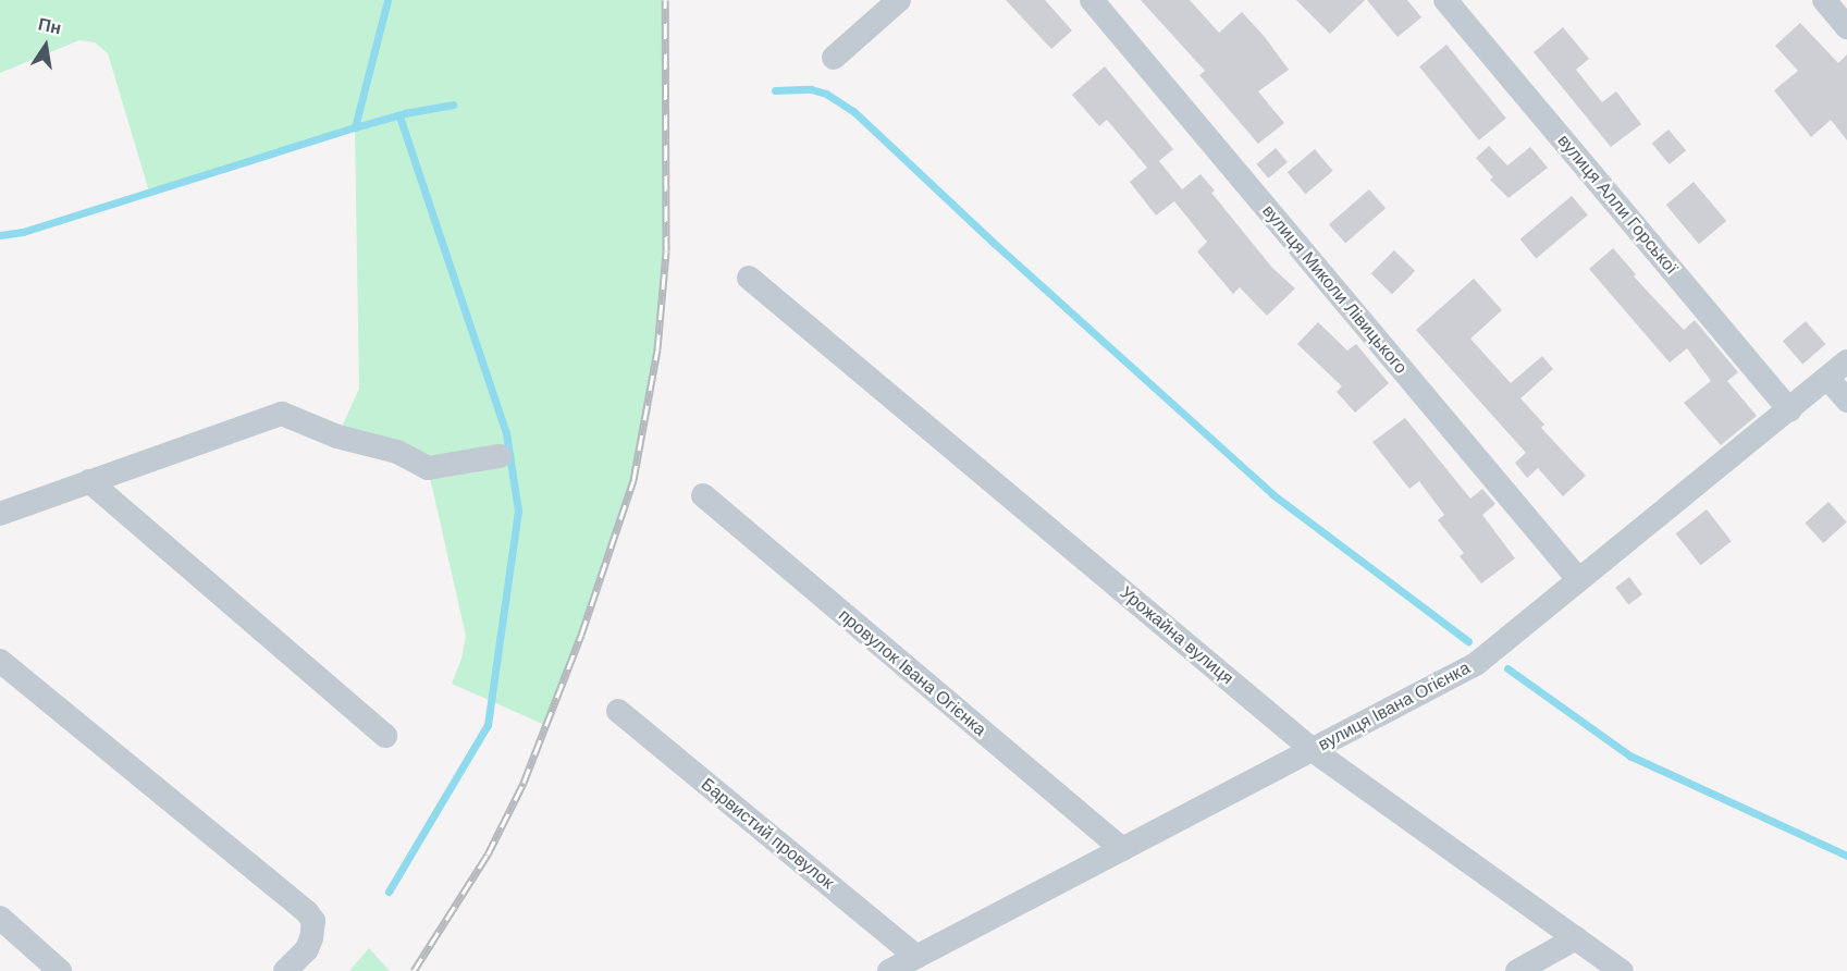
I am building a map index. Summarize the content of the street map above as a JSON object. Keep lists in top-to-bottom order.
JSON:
{
  "streets": {
    "street": [
      "вулиця Алли Горської",
      "вулиця Миколи Лівицького",
      "Урожайна вулиця",
      "провулок Івана Огієнка",
      "вулиця Івана Огієнка",
      "Барвистий провулок"
    ]
  },
  "crossings": [
    ["вулиця Алли Горської", "вулиця Івана Огієнка"],
    ["вулиця Миколи Лівицького", "вулиця Івана Огієнка"],
    ["Урожайна вулиця", "вулиця Івана Огієнка"],
    ["провулок Івана Огієнка", "вулиця Івана Огієнка"],
    ["вулиця Івана Огієнка", "Барвистий провулок"]
  ],
  "north": "top"
}
